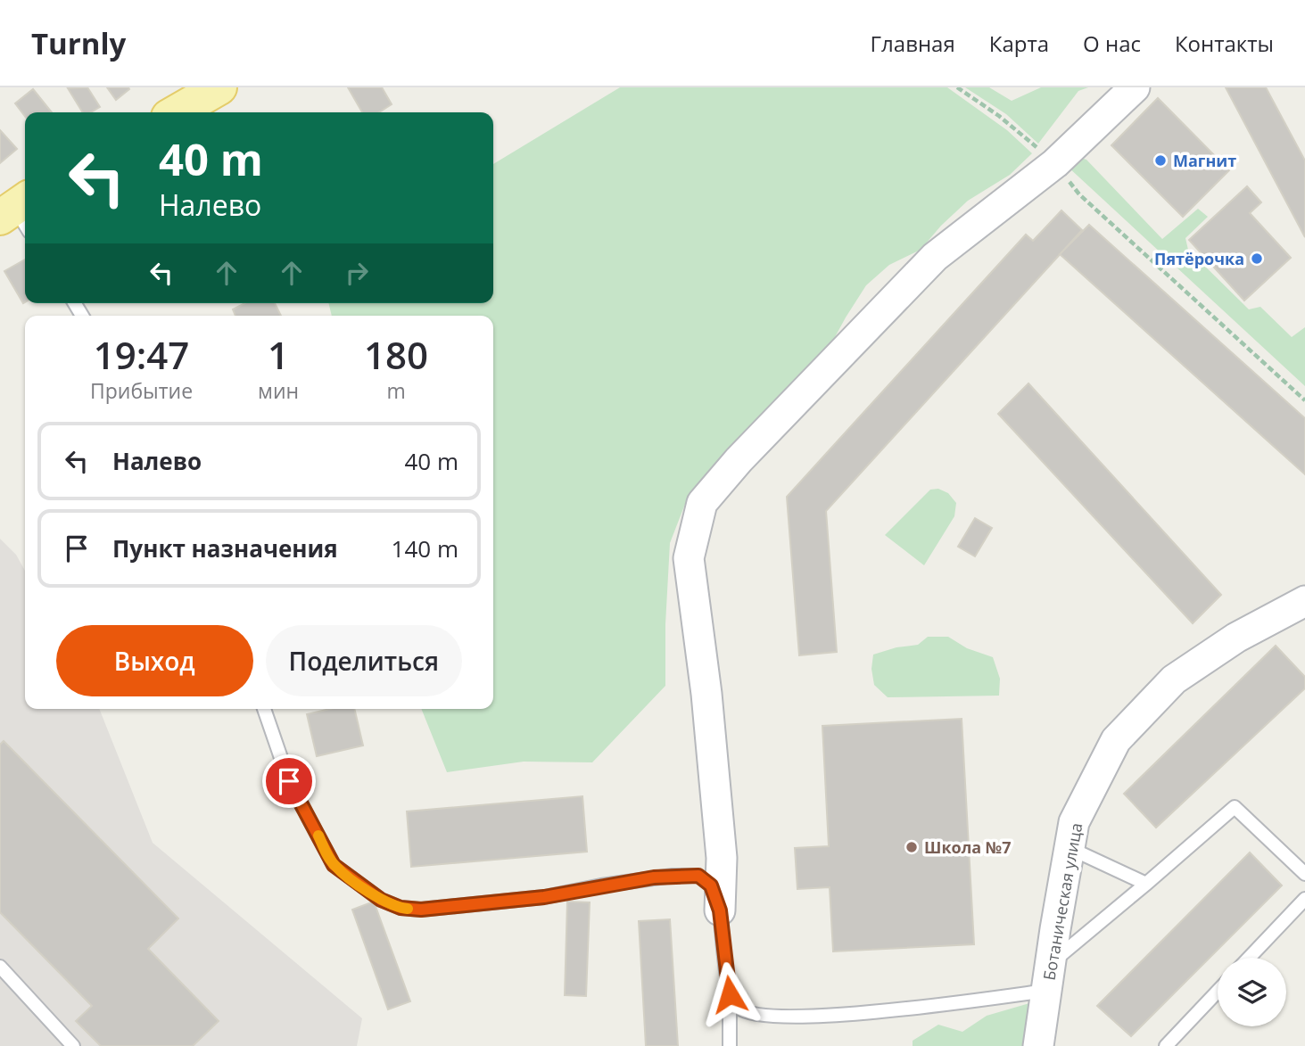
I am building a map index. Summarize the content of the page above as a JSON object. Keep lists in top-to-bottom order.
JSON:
{
  "streets": {
    "street": ["Ботаническая улица"]
  },
  "places": ["Магнит", "Пятёрочка", "Школа №7"],
  "page": {
    "header": "Turnly",
    "nav": [
      "Главная",
      "Карта",
      "О нас",
      "Контакты"
    ],
    "turn": ["40 m", "Налево"],
    "eta": [
      "19:47",
      "Прибытие",
      "1",
      "мин",
      "180",
      "m"
    ],
    "list": [
      {
        "name": "Налево",
        "value": "40 m"
      },
      {
        "name": "Пункт назначения",
        "value": "140 m"
      }
    ],
    "buttons": ["Выход", "Поделиться"]
  }
}
